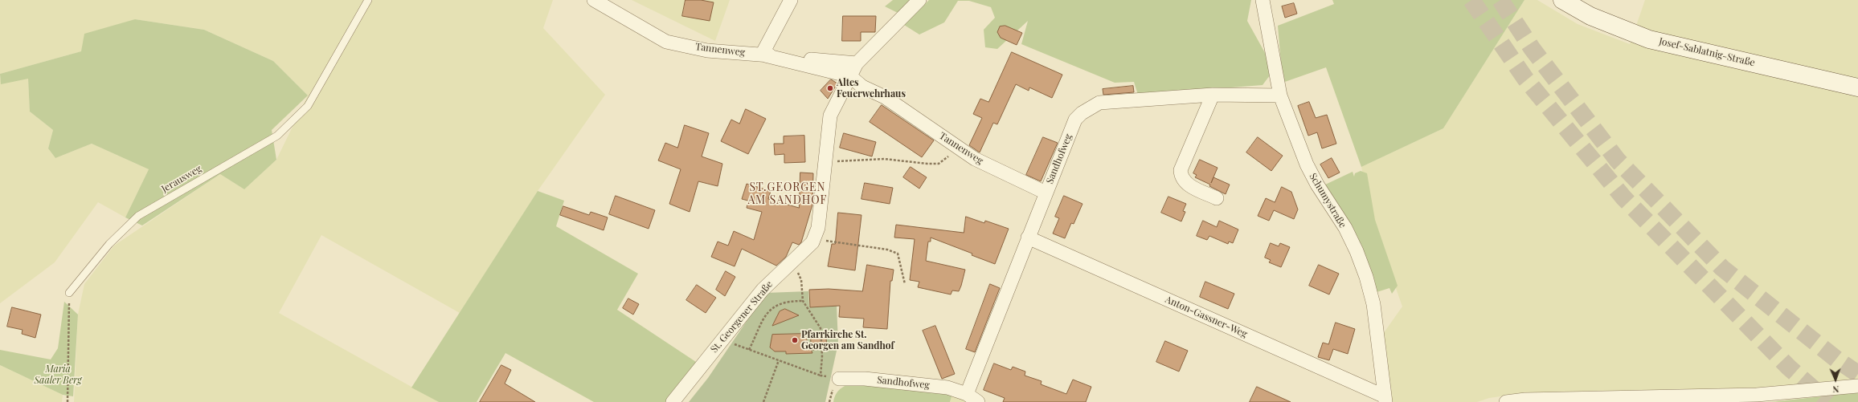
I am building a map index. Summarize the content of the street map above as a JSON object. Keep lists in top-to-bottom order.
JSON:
{
  "streets": {
    "main road": ["Josef-Sablatnig-Straße"],
    "street": [
      "Tannenweg",
      "Sandhofweg",
      "Schumystraße",
      "St. Georgener Straße",
      "Anton-Gassner-Weg"
    ],
    "lane": ["Jerausweg"]
  },
  "crossings": [
    ["Tannenweg", "Sandhofweg"],
    ["Tannenweg", "St. Georgener Straße"],
    ["Sandhofweg", "Schumystraße"],
    ["Sandhofweg", "Anton-Gassner-Weg"],
    ["Schumystraße", "Anton-Gassner-Weg"]
  ],
  "districts": ["ST.GEORGEN AM SANDHOF"],
  "parks": ["Maria Saaler Berg"],
  "places": ["Altes Feuerwehrhaus", "Pfarrkirche St. Georgen am Sandhof"],
  "north": "bottom"
}
